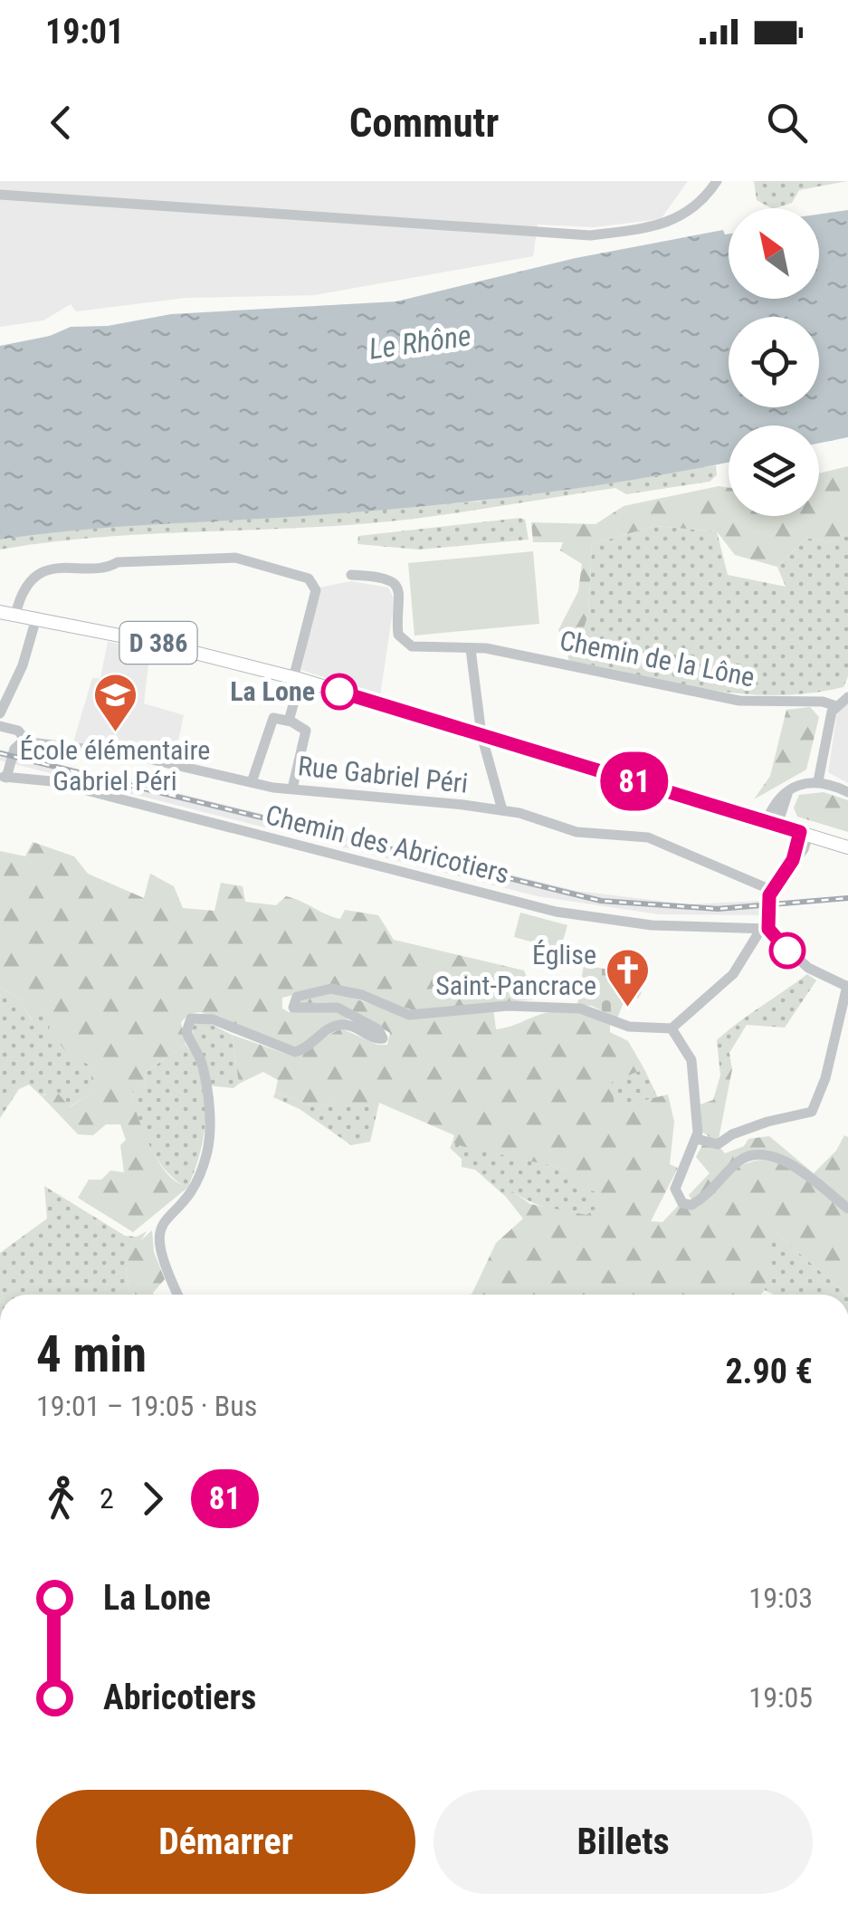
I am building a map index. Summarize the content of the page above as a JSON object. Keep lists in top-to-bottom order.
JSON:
{
  "streets": {
    "main road": ["D 386"],
    "street": ["Chemin de la Lône", "Rue Gabriel Péri", "Chemin des Abricotiers"]
  },
  "water": ["Le Rhône"],
  "places": {
    "other": ["La Lone"],
    "school or university": ["École élémentaire Gabriel Péri"],
    "church": ["Église Saint-Pancrace"]
  },
  "lines": ["bus line 81"],
  "north": "top left",
  "page": {
    "status": "19:01",
    "header": "Commutr",
    "on_map": "81",
    "heading": ["4 min", "19:01 – 19:05 · Bus", "2.90 €"],
    "legs": ["2", "81"],
    "list": [
      {
        "name": "La Lone",
        "value": "19:03"
      },
      {
        "name": "Abricotiers",
        "value": "19:05"
      }
    ],
    "buttons": ["Démarrer", "Billets"]
  }
}
